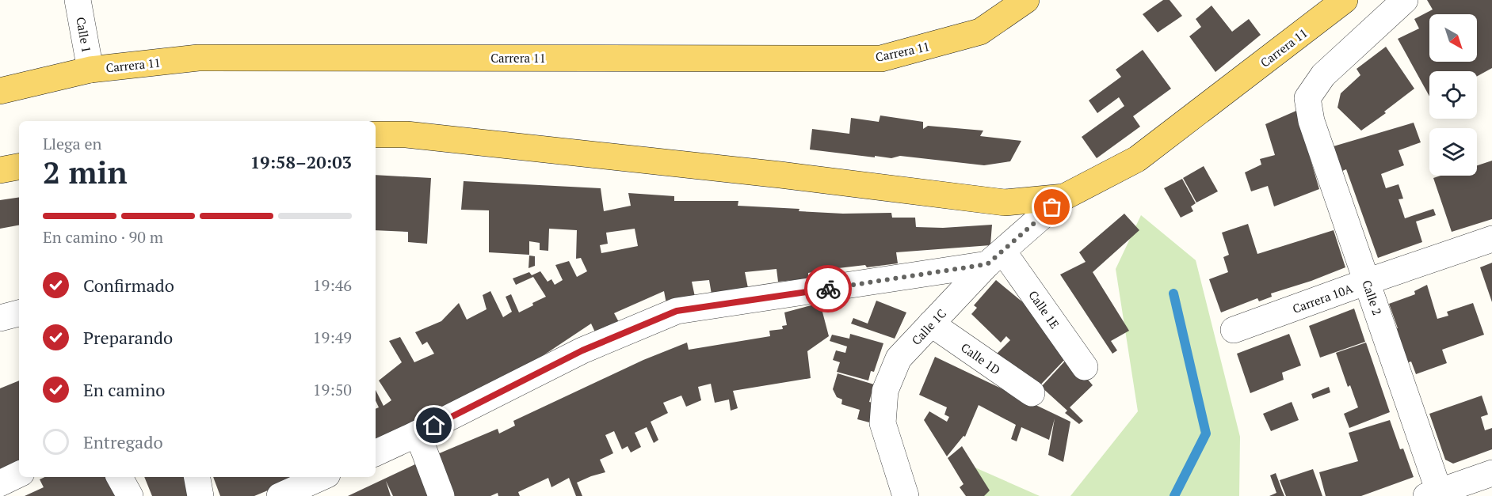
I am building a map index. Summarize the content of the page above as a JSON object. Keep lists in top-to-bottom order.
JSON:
{
  "streets": {
    "main road": ["Carrera 11"],
    "street": [
      "Calle 1",
      "Calle 2",
      "Carrera 10A",
      "Calle 1E",
      "Calle 1C",
      "Calle 1D"
    ]
  },
  "crossings": [
    ["Calle 1", "Carrera 11"],
    ["Carrera 11", "Calle 1C"],
    ["Calle 2", "Carrera 10A"],
    ["Calle 1E", "Calle 1C"],
    ["Calle 1C", "Calle 1D"]
  ],
  "north": "bottom right",
  "page": {
    "heading": ["2 min", "Llega en", "19:58–20:03"],
    "bar": "En camino · 90 m",
    "list": [
      ["Confirmado", "19:46"],
      ["Preparando", "19:49"],
      ["En camino", "19:50"],
      "Entregado"
    ]
  }
}
